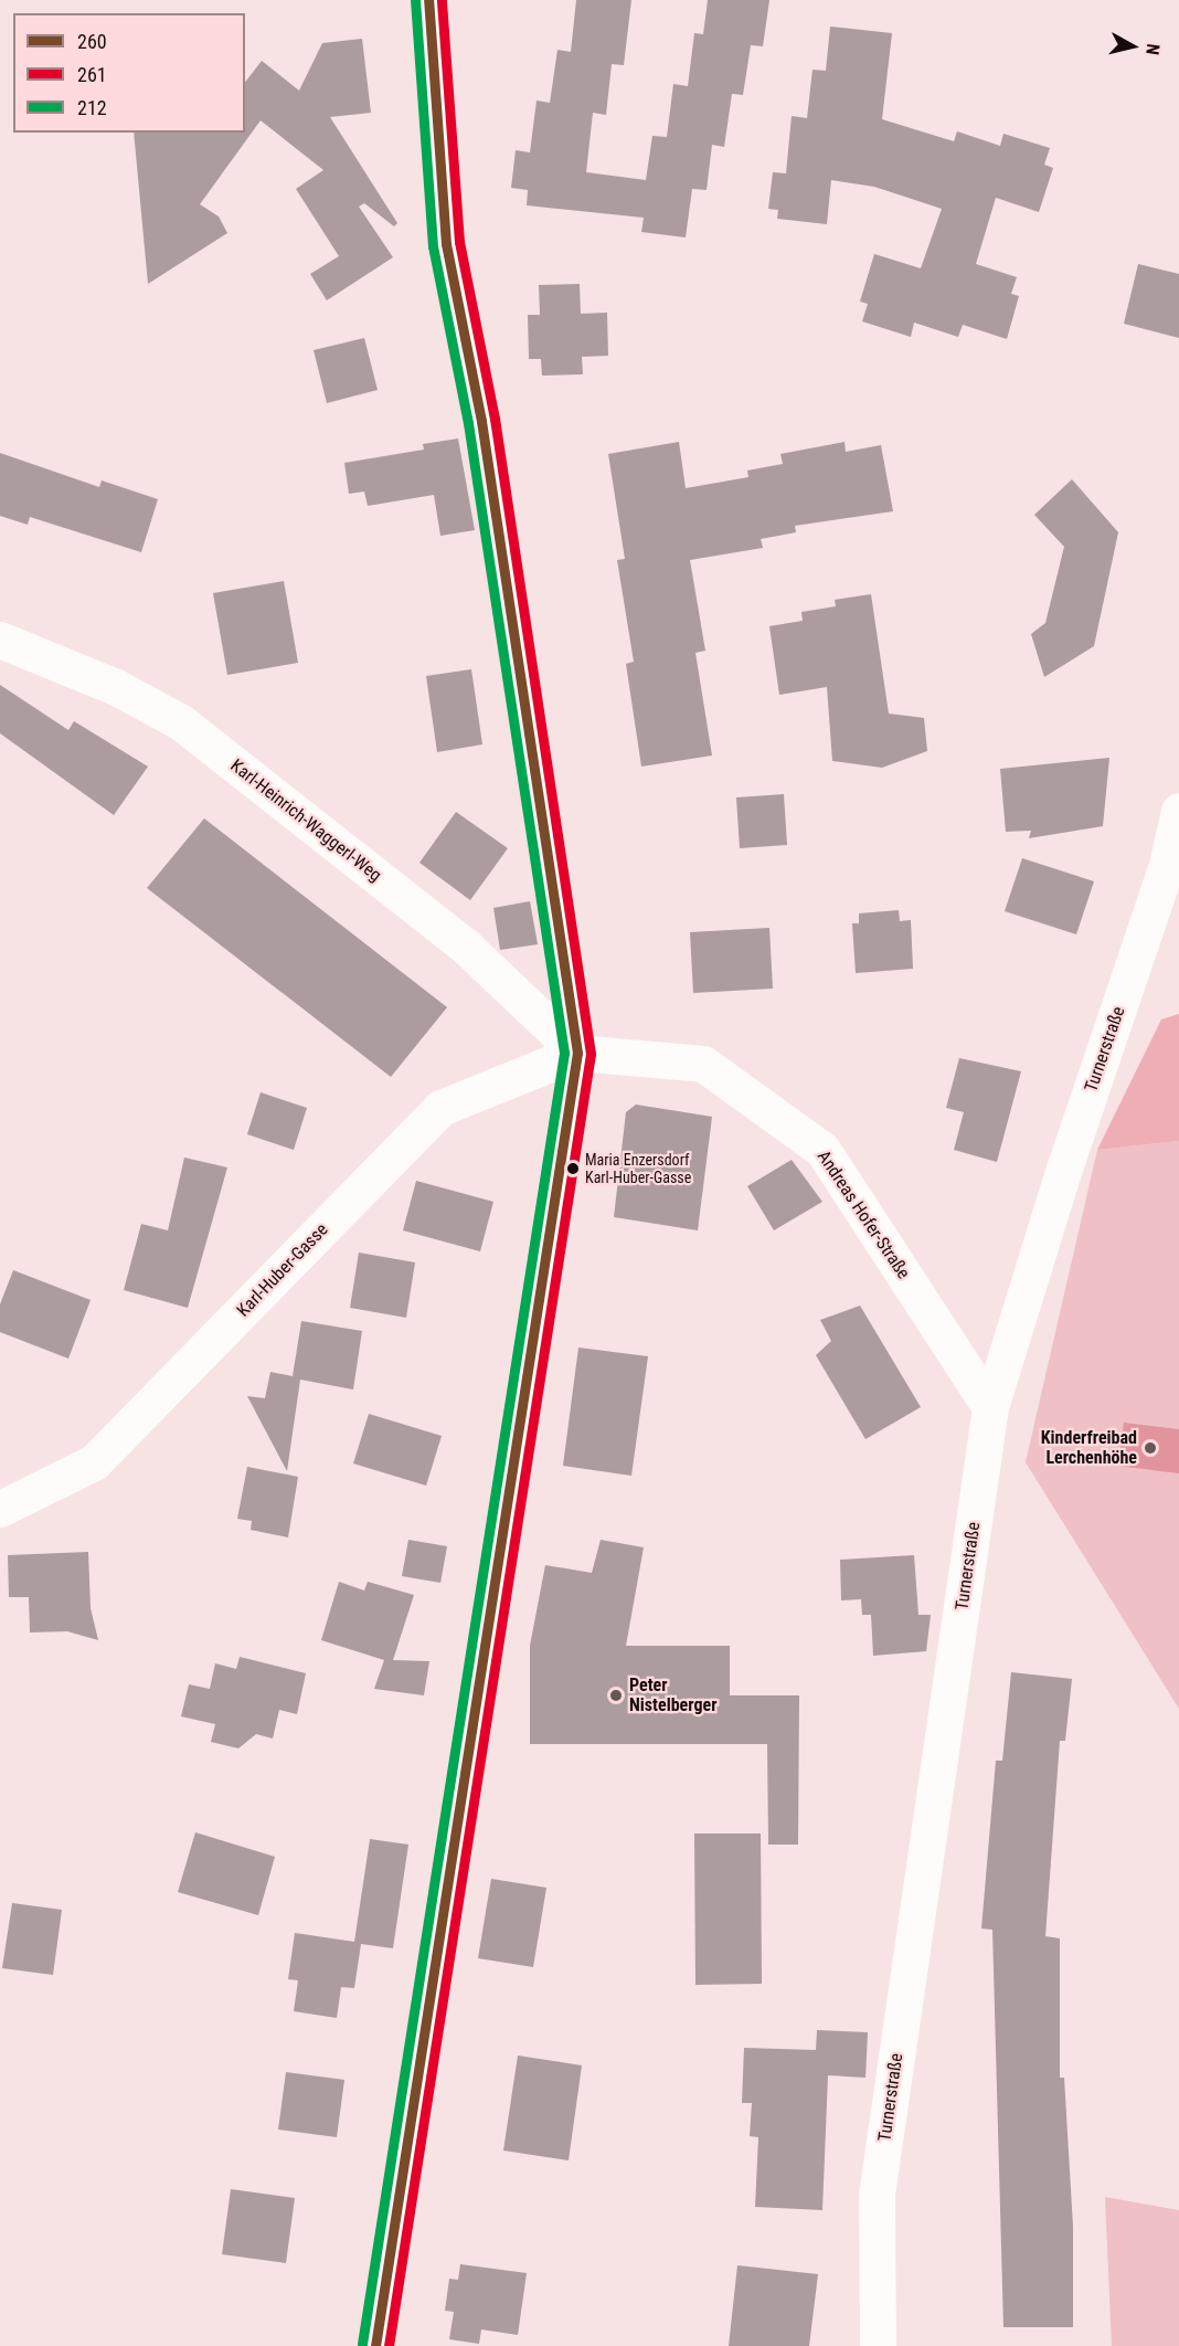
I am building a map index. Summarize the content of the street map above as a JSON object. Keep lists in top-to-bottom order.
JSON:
{
  "streets": {
    "street": [
      "Karl-Heinrich-Waggerl-Weg",
      "Turnerstraße",
      "Andreas Hofer-Straße",
      "Karl-Huber-Gasse"
    ]
  },
  "crossings": [
    ["Karl-Heinrich-Waggerl-Weg", "Andreas Hofer-Straße"],
    ["Karl-Heinrich-Waggerl-Weg", "Karl-Huber-Gasse"],
    ["Turnerstraße", "Andreas Hofer-Straße"],
    ["Andreas Hofer-Straße", "Karl-Huber-Gasse"]
  ],
  "places": ["Maria Enzersdorf Karl-Huber-Gasse", "Kinderfreibad Lerchenhöhe", "Peter Nistelberger"],
  "lines": ["transit line 260", "transit line 261", "transit line 212"],
  "legend": ["260", "261", "212"],
  "north": "right"
}
